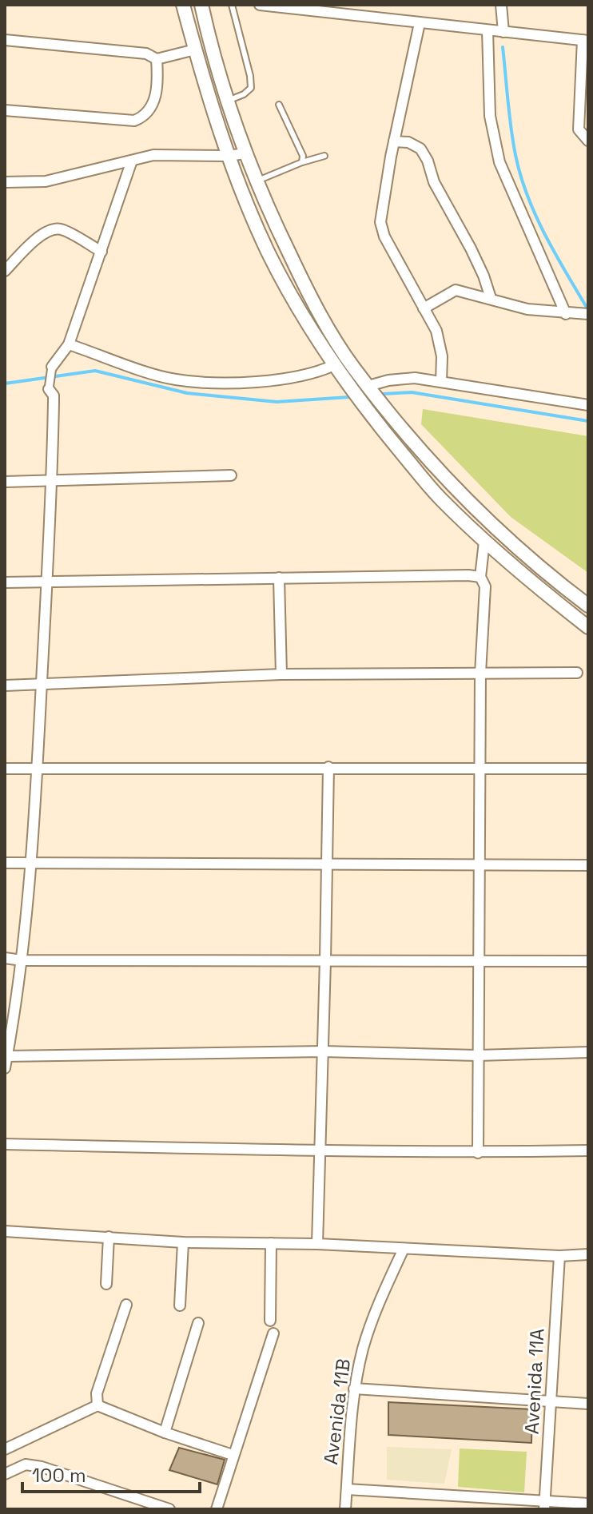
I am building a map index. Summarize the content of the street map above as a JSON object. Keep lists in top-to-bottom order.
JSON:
{
  "streets": {
    "street": ["Avenida 11A", "Avenida 11B"]
  },
  "scale_bar": "100 m"
}
